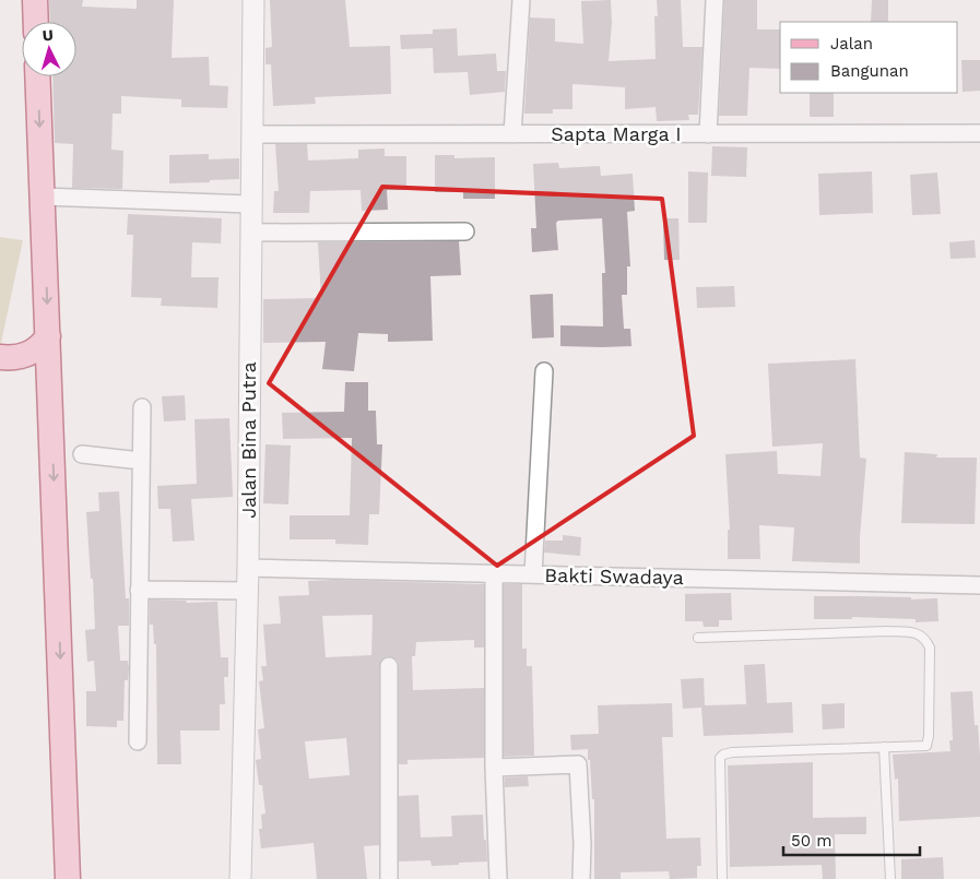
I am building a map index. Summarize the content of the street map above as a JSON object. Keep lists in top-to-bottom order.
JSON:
{
  "streets": {
    "street": ["Sapta Marga I", "Jalan Bina Putra", "Bakti Swadaya"]
  },
  "crossings": [
    ["Sapta Marga I", "Jalan Bina Putra"],
    ["Jalan Bina Putra", "Bakti Swadaya"]
  ],
  "legend": ["Jalan", "Bangunan"],
  "scale_bar": "50 m",
  "north": "top"
}
